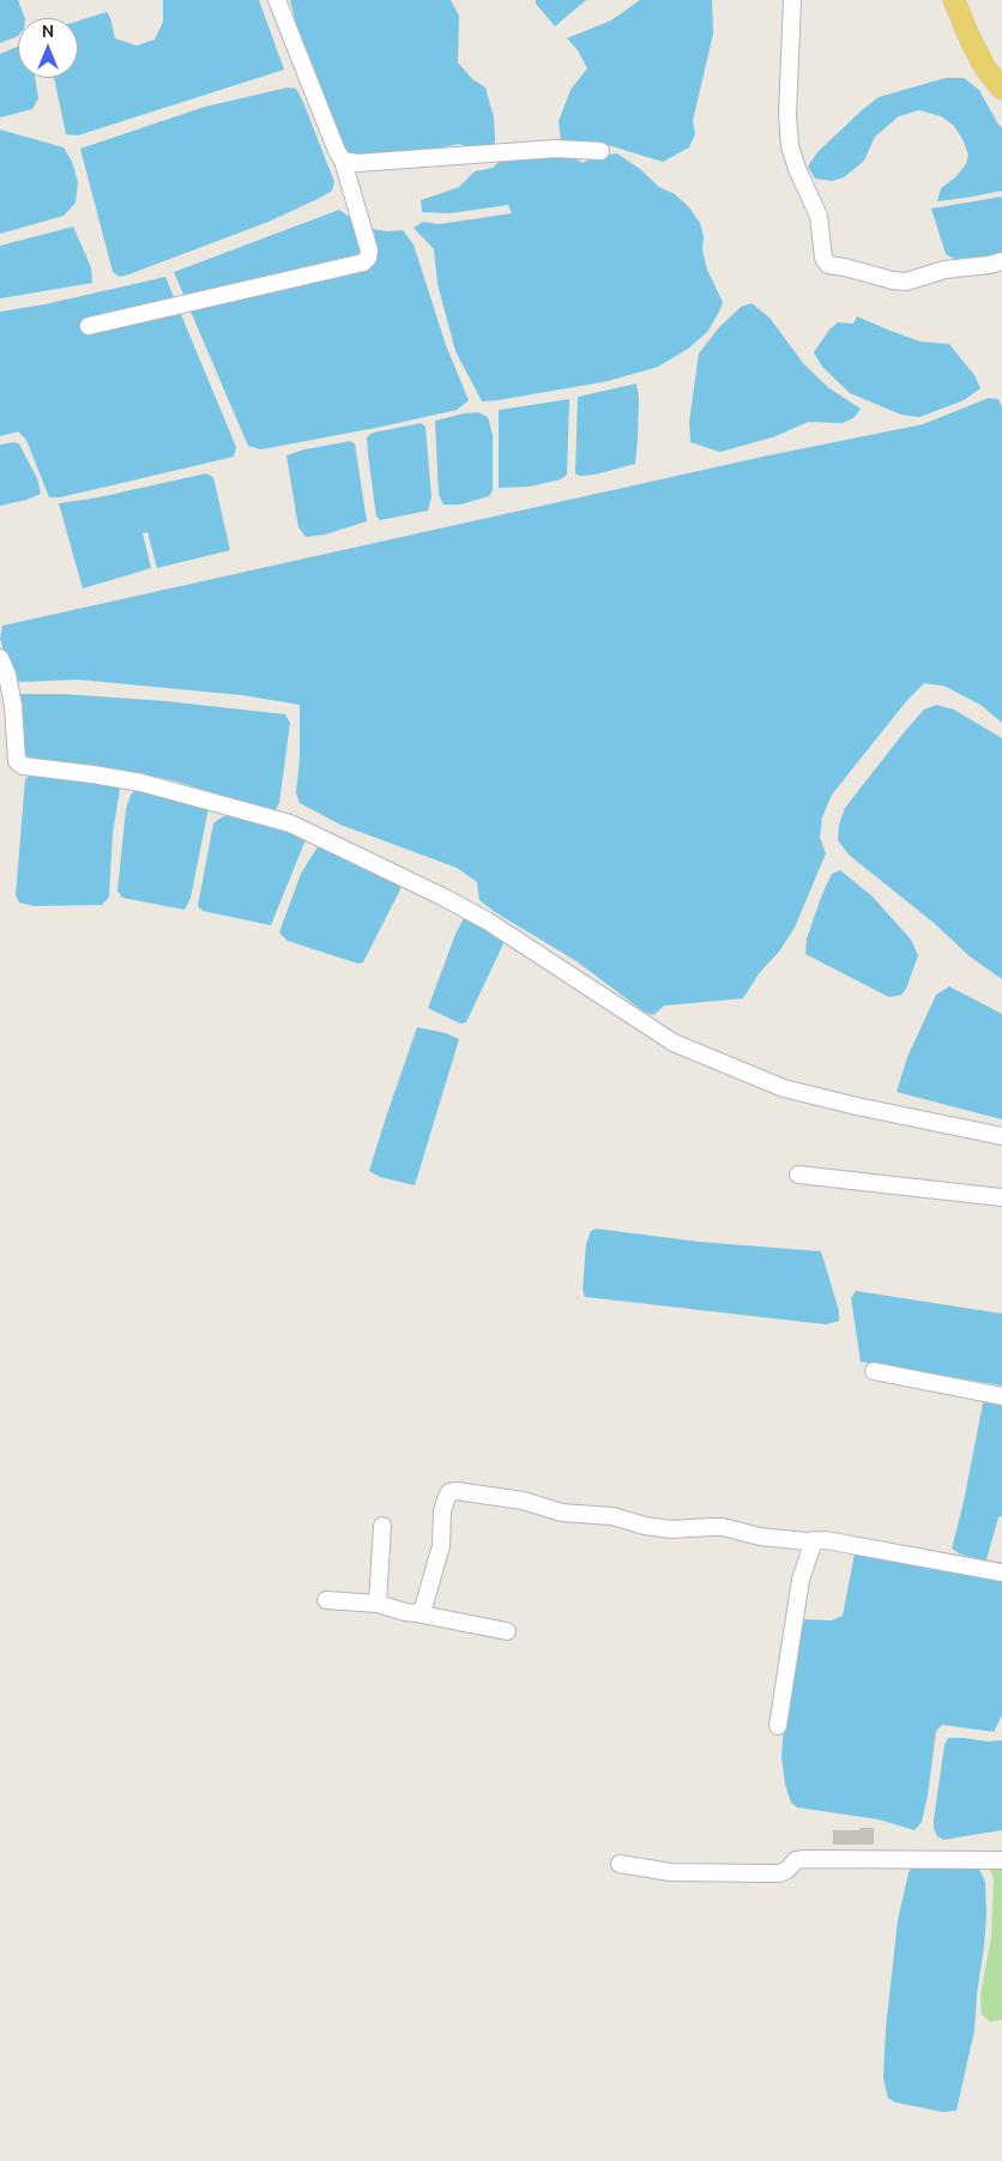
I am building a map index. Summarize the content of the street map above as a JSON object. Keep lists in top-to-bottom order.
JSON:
{
  "north": "top"
}
